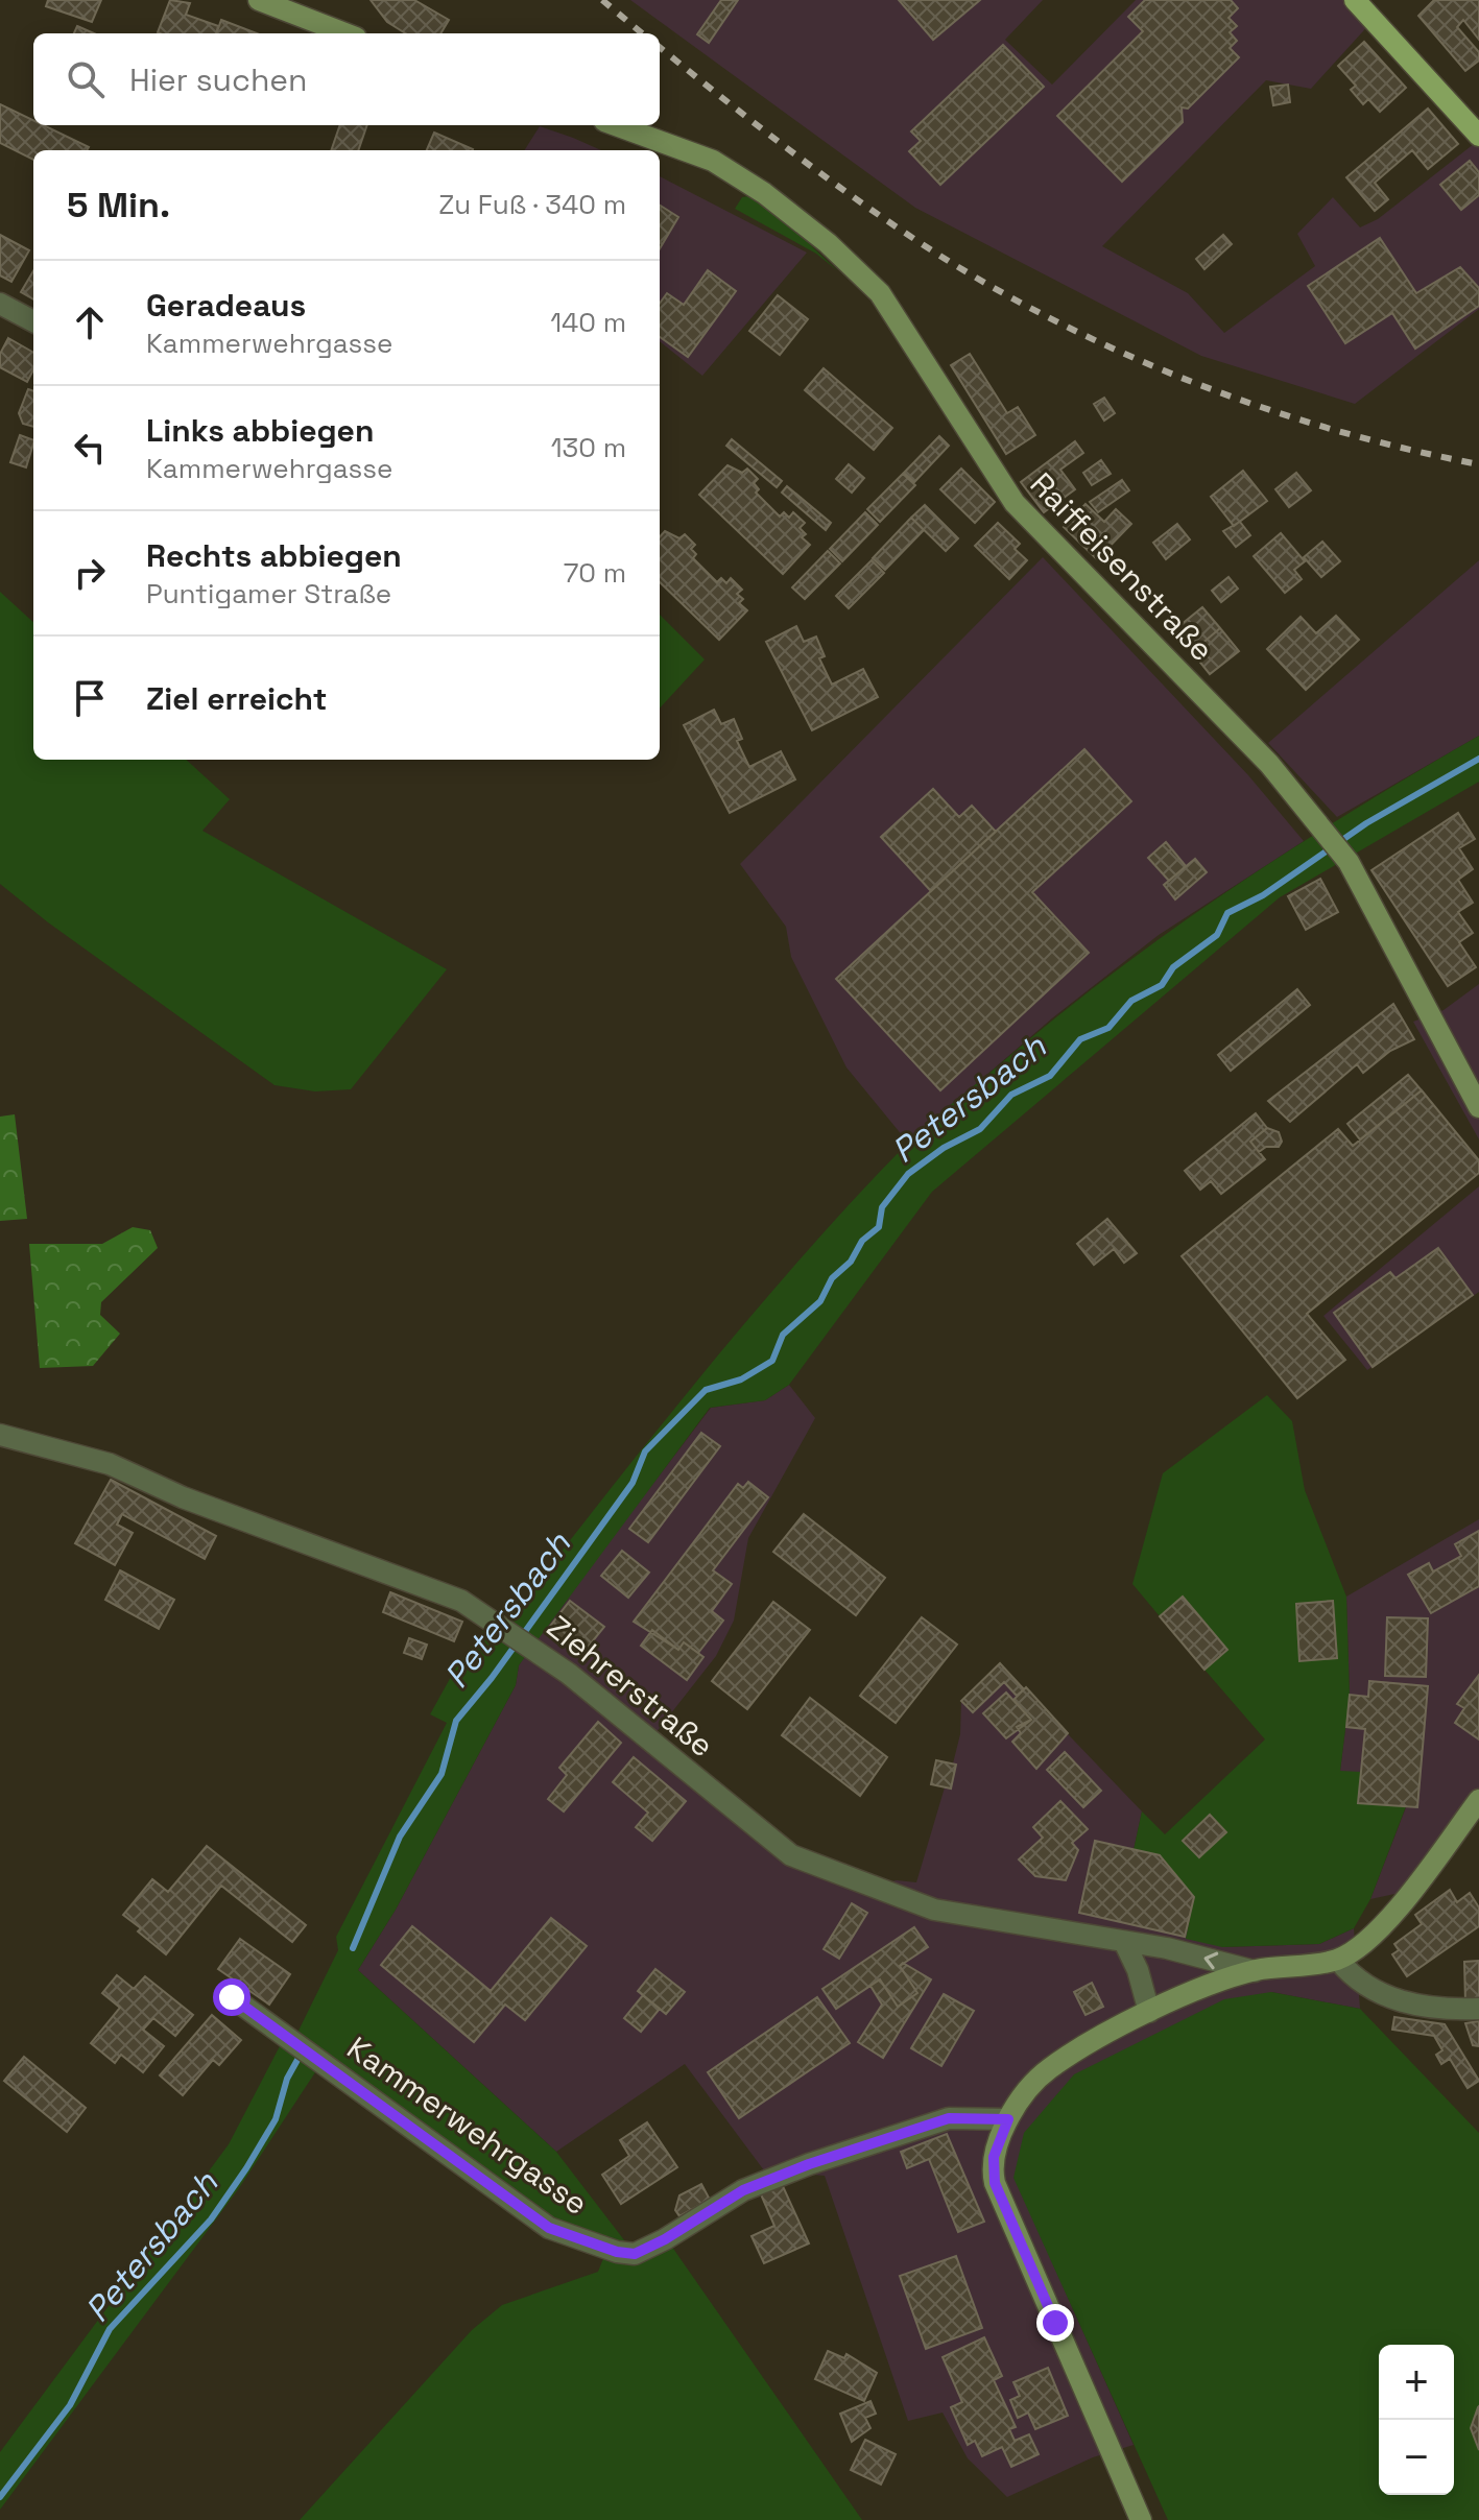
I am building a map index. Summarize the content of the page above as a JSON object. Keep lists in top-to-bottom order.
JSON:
{
  "streets": {
    "street": ["Raiffeisenstraße", "Ziehrerstraße", "Kammerwehrgasse"]
  },
  "water": ["Petersbach"],
  "page": {
    "search": "Hier suchen",
    "heading": ["5 Min.", "Zu Fuß · 340 m"],
    "list": [
      ["Geradeaus", "Kammerwehrgasse", "140 m"],
      ["Links abbiegen", "Kammerwehrgasse", "130 m"],
      ["Rechts abbiegen", "Puntigamer Straße", "70 m"],
      "Ziel erreicht"
    ],
    "map_buttons": ["+", "−"]
  }
}
